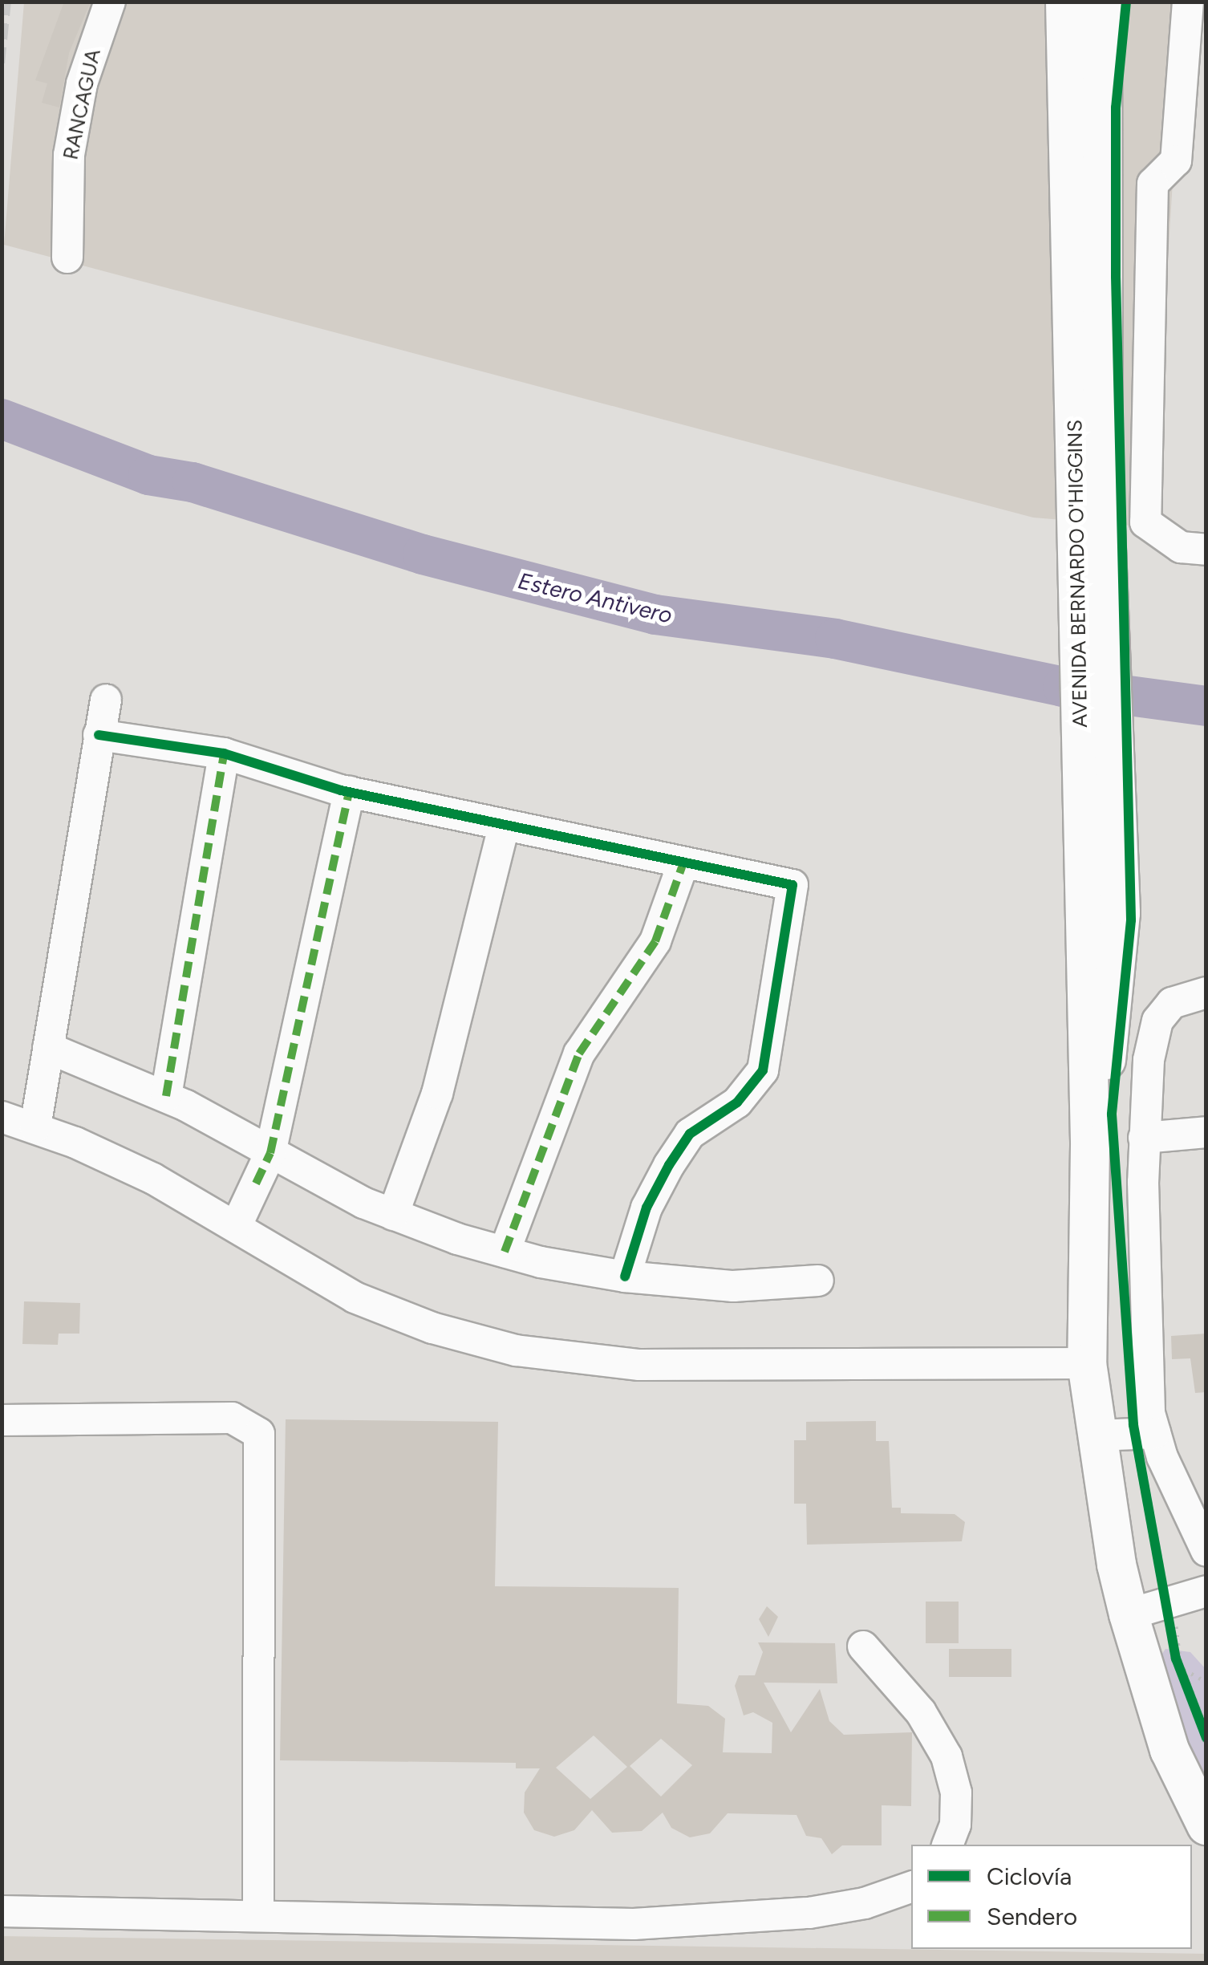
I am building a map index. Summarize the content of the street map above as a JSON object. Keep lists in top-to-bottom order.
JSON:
{
  "streets": {
    "main road": ["AVENIDA BERNARDO O'HIGGINS"],
    "street": ["RANCAGUA"]
  },
  "water": ["Estero Antivero"],
  "legend": ["Ciclovía", "Sendero"]
}
